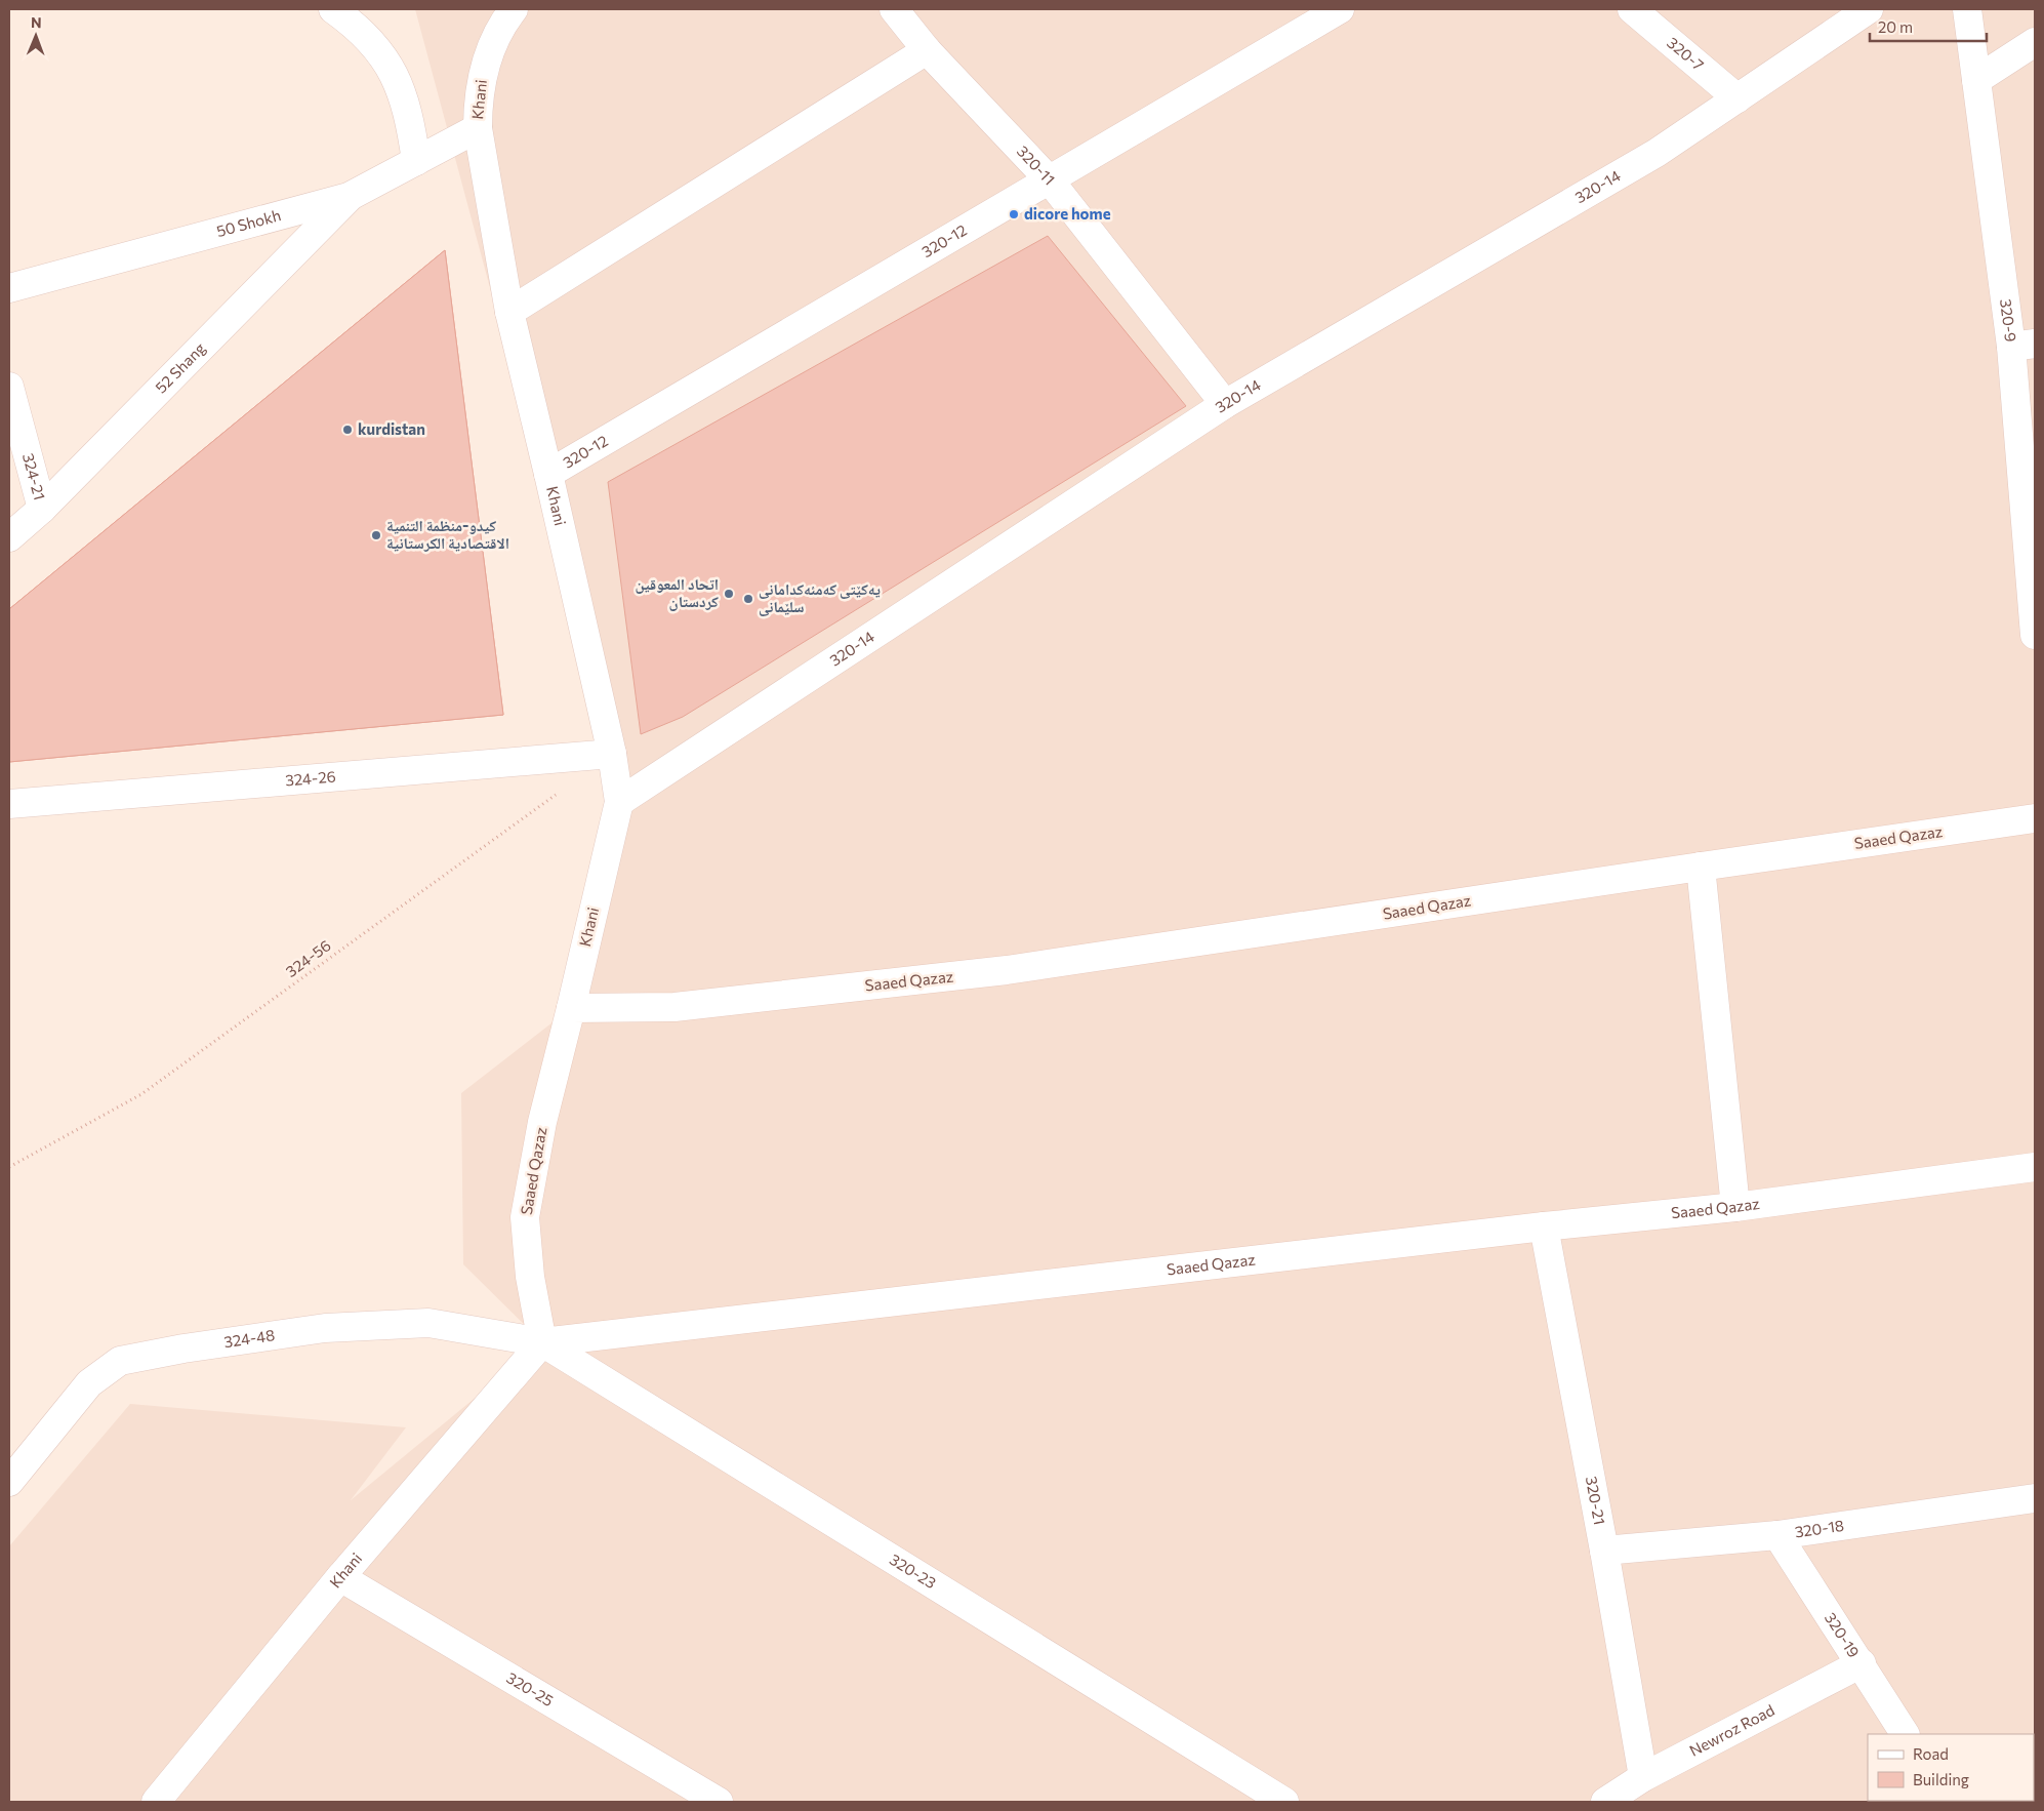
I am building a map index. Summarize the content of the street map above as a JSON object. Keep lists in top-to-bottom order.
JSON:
{
  "streets": {
    "street": [
      "320-7",
      "Khani",
      "320-11",
      "320-14",
      "50 Shokh",
      "320-12",
      "320-9",
      "52 Shang",
      "324-21",
      "324-26",
      "Saaed Qazaz",
      "324-48",
      "320-21",
      "320-18",
      "320-23",
      "320-19",
      "320-25",
      "Newroz Road"
    ],
    "path": ["324-56"]
  },
  "crossings": [
    ["320-7", "320-14"],
    ["Khani", "320-14"],
    ["Khani", "50 Shokh"],
    ["Khani", "320-12"],
    ["Khani", "324-26"],
    ["Khani", "Saaed Qazaz"],
    ["Khani", "324-48"],
    ["Khani", "320-23"],
    ["Khani", "320-25"],
    ["320-11", "320-14"],
    ["320-11", "320-12"],
    ["50 Shokh", "52 Shang"],
    ["52 Shang", "324-21"],
    ["Saaed Qazaz", "324-48"],
    ["Saaed Qazaz", "320-21"],
    ["Saaed Qazaz", "320-23"],
    ["324-48", "320-23"],
    ["320-21", "320-18"],
    ["320-21", "Newroz Road"],
    ["320-18", "320-19"],
    ["320-19", "Newroz Road"]
  ],
  "places": [
    "dicore home",
    "kurdistan",
    "کیدو-منظمة التنمية الاقتصادية الكرستانية",
    "اتحاد المعوقین کردستان",
    "یەکێتی کەمئەکدامانی سلێمانی"
  ],
  "legend": ["Road", "Building"],
  "scale_bar": "20 m",
  "north": "top"
}
